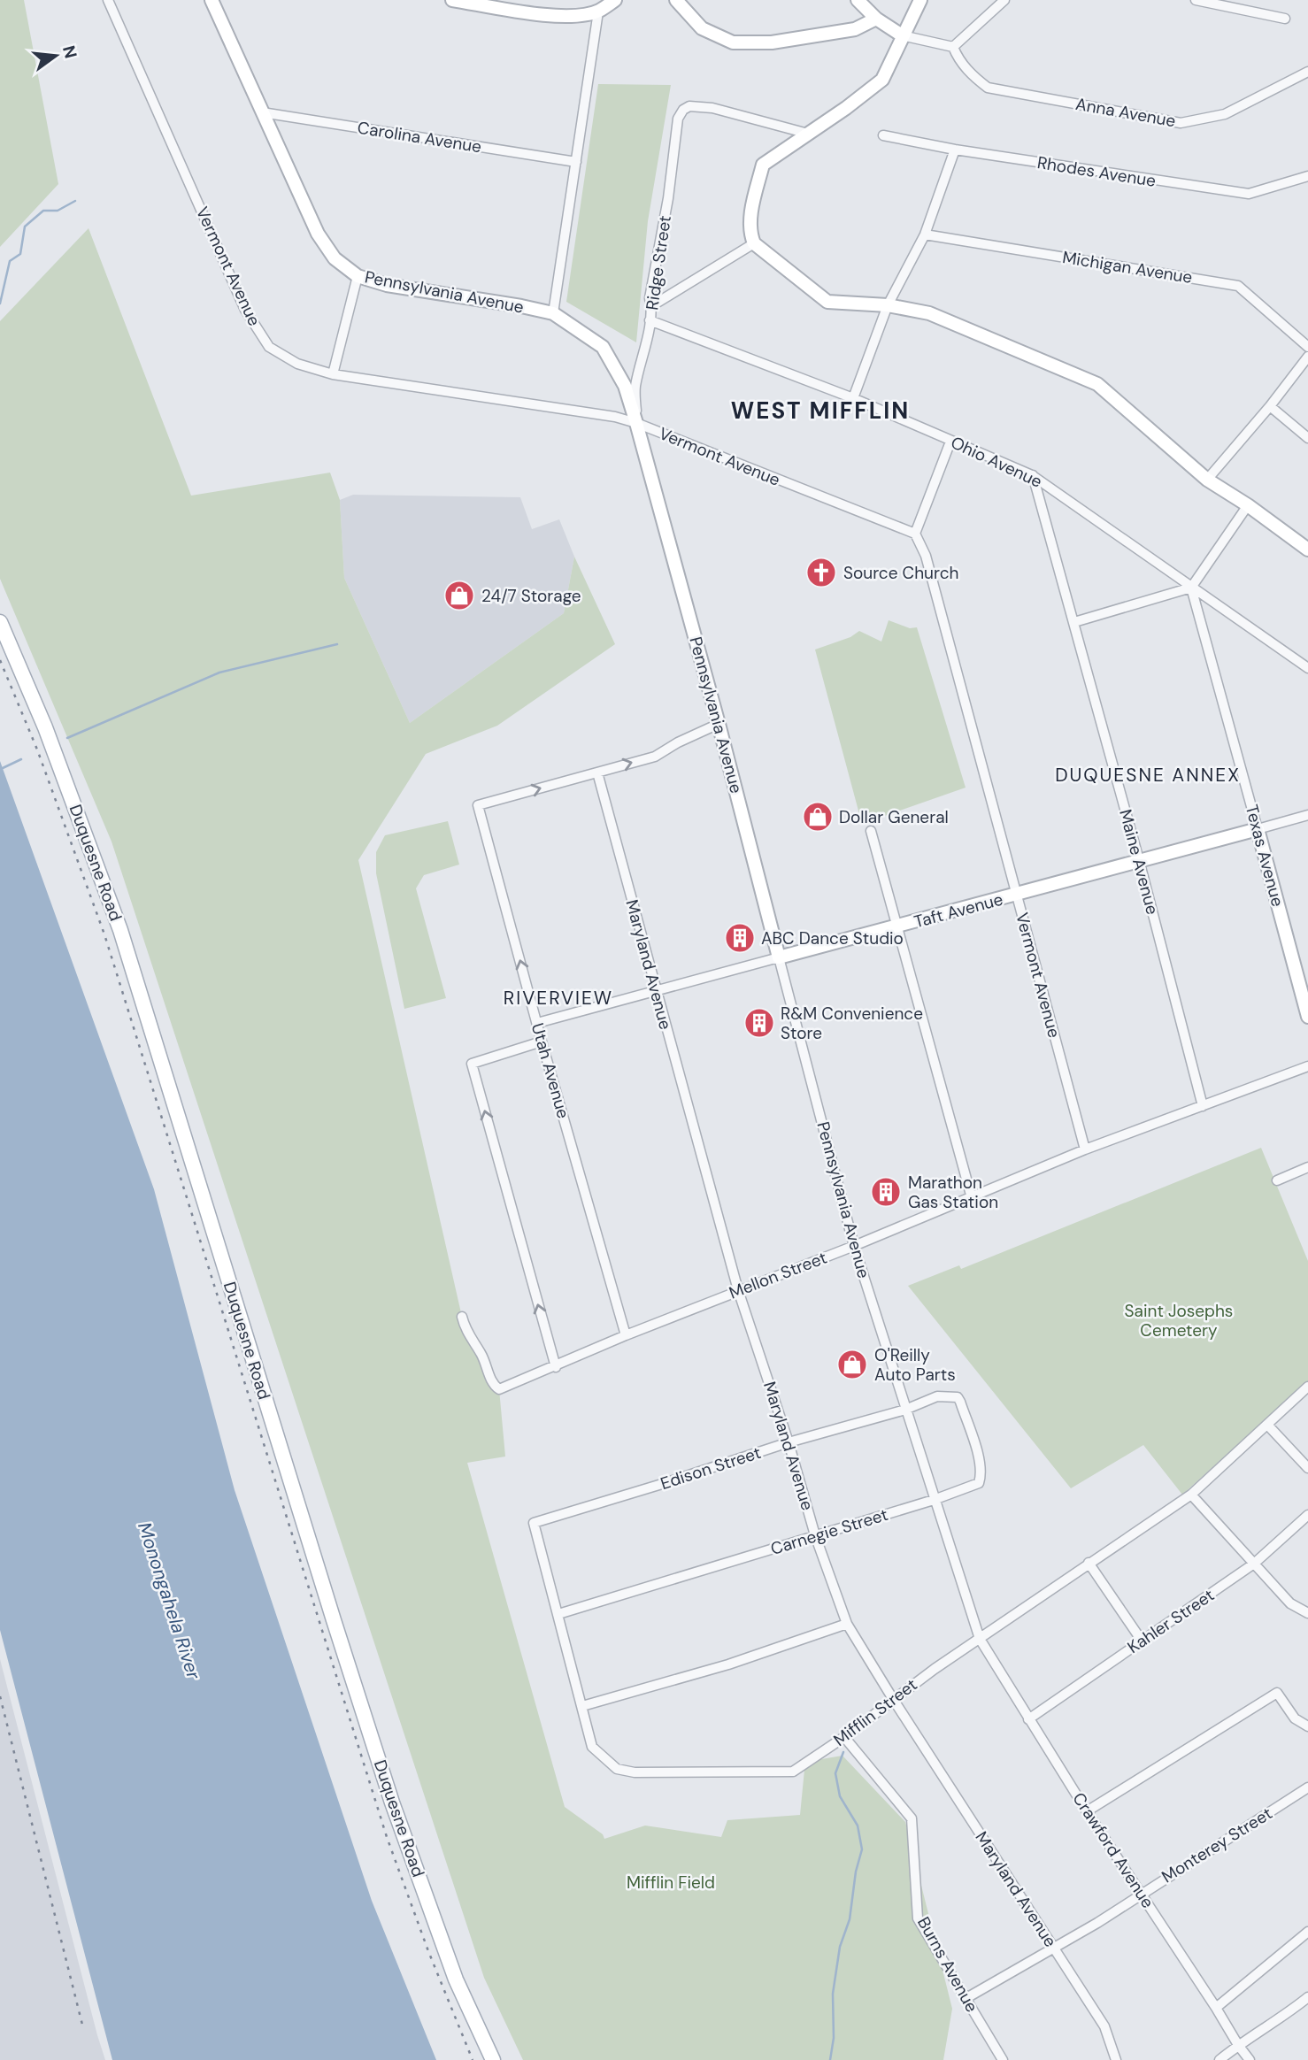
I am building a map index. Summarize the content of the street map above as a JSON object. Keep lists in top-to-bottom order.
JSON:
{
  "streets": {
    "main road": ["Duquesne Road"],
    "street": [
      "Anna Avenue",
      "Carolina Avenue",
      "Rhodes Avenue",
      "Ridge Street",
      "Vermont Avenue",
      "Michigan Avenue",
      "Pennsylvania Avenue",
      "Ohio Avenue",
      "Texas Avenue",
      "Maine Avenue",
      "Taft Avenue",
      "Maryland Avenue",
      "Utah Avenue",
      "Mellon Street",
      "Edison Street",
      "Carnegie Street",
      "Kahler Street",
      "Mifflin Street",
      "Monterey Street",
      "Crawford Avenue",
      "Burns Avenue"
    ]
  },
  "crossings": [
    ["Carolina Avenue", "Pennsylvania Avenue"],
    ["Ridge Street", "Vermont Avenue"],
    ["Ridge Street", "Pennsylvania Avenue"],
    ["Ridge Street", "Ohio Avenue"],
    ["Vermont Avenue", "Pennsylvania Avenue"],
    ["Vermont Avenue", "Taft Avenue"],
    ["Vermont Avenue", "Mellon Street"],
    ["Pennsylvania Avenue", "Taft Avenue"],
    ["Pennsylvania Avenue", "Mellon Street"],
    ["Pennsylvania Avenue", "Edison Street"],
    ["Pennsylvania Avenue", "Carnegie Street"],
    ["Pennsylvania Avenue", "Mifflin Street"],
    ["Pennsylvania Avenue", "Crawford Avenue"],
    ["Ohio Avenue", "Texas Avenue"],
    ["Ohio Avenue", "Maine Avenue"],
    ["Texas Avenue", "Taft Avenue"],
    ["Maine Avenue", "Taft Avenue"],
    ["Maine Avenue", "Mellon Street"],
    ["Taft Avenue", "Maryland Avenue"],
    ["Taft Avenue", "Utah Avenue"],
    ["Maryland Avenue", "Utah Avenue"],
    ["Maryland Avenue", "Mellon Street"],
    ["Maryland Avenue", "Edison Street"],
    ["Maryland Avenue", "Carnegie Street"],
    ["Maryland Avenue", "Mifflin Street"],
    ["Maryland Avenue", "Monterey Street"],
    ["Utah Avenue", "Mellon Street"],
    ["Edison Street", "Carnegie Street"],
    ["Edison Street", "Mifflin Street"],
    ["Carnegie Street", "Mifflin Street"],
    ["Kahler Street", "Crawford Avenue"],
    ["Mifflin Street", "Crawford Avenue"],
    ["Mifflin Street", "Burns Avenue"],
    ["Monterey Street", "Crawford Avenue"],
    ["Monterey Street", "Burns Avenue"]
  ],
  "districts": ["WEST MIFFLIN", "DUQUESNE ANNEX", "RIVERVIEW"],
  "water": ["Monongahela River"],
  "parks": ["Saint Josephs Cemetery", "Mifflin Field"],
  "places": {
    "church": ["Source Church"],
    "shop": ["24/7 Storage", "Dollar General", "O'Reilly Auto Parts"],
    "building": ["ABC Dance Studio", "R&M Convenience Store", "Marathon Gas Station"]
  },
  "north": "right"
}
